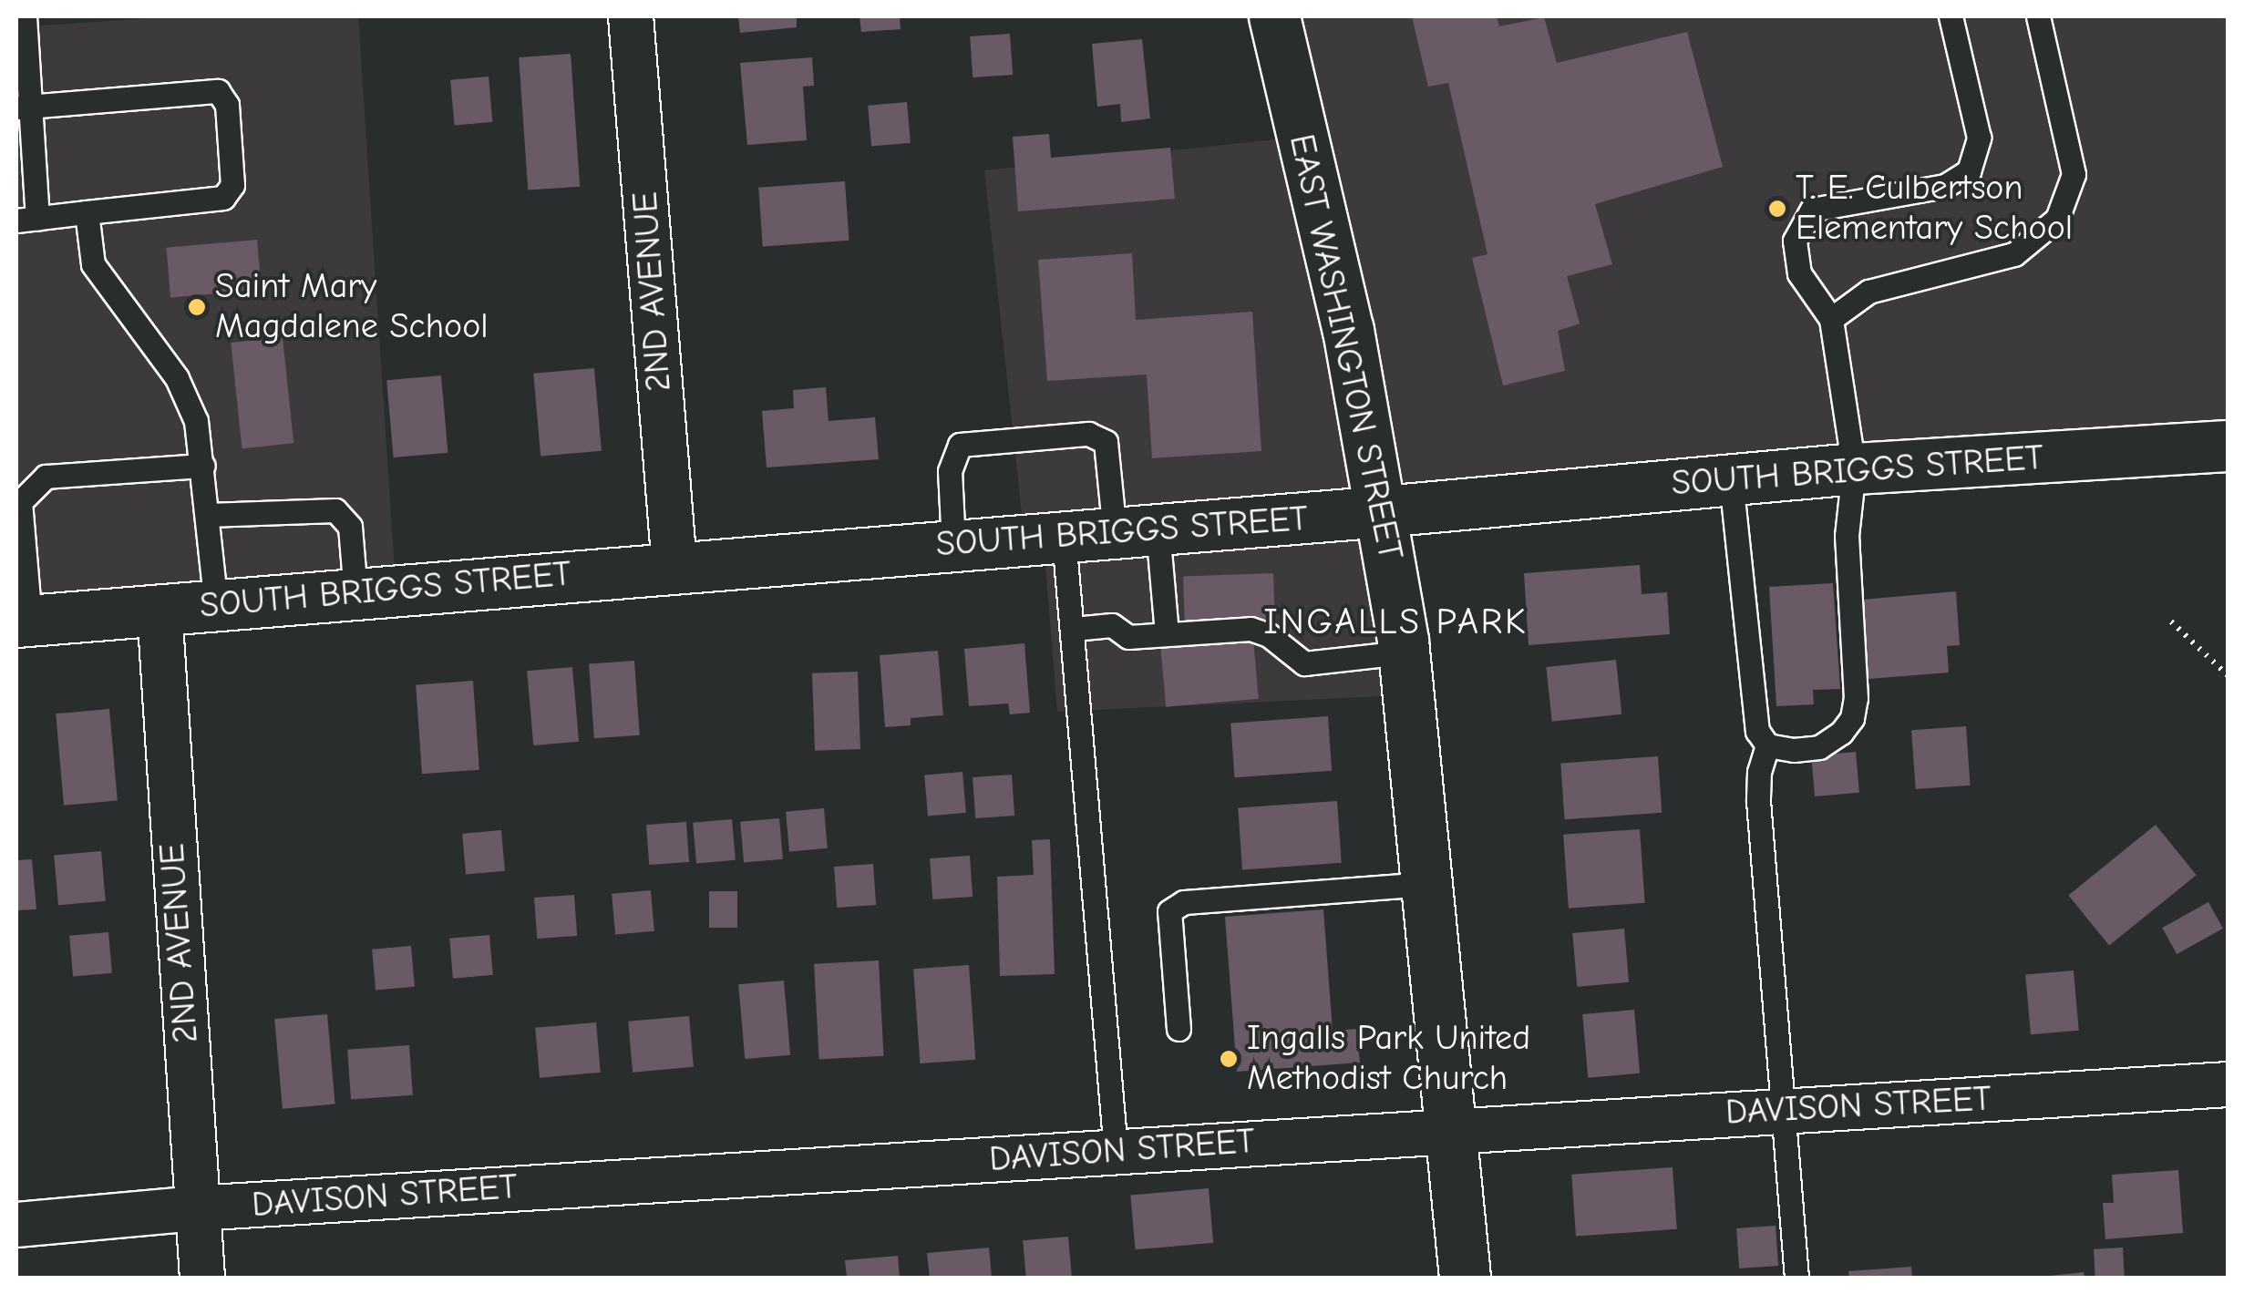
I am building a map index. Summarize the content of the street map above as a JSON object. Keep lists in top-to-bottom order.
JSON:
{
  "streets": {
    "street": [
      "2ND AVENUE",
      "EAST WASHINGTON STREET",
      "SOUTH BRIGGS STREET",
      "DAVISON STREET"
    ]
  },
  "crossings": [
    ["2ND AVENUE", "SOUTH BRIGGS STREET"],
    ["2ND AVENUE", "DAVISON STREET"],
    ["EAST WASHINGTON STREET", "SOUTH BRIGGS STREET"],
    ["EAST WASHINGTON STREET", "DAVISON STREET"]
  ],
  "districts": ["INGALLS PARK"],
  "places": ["T. E. Culbertson Elementary School", "Saint Mary Magdalene School", "Ingalls Park United Methodist Church"]
}
